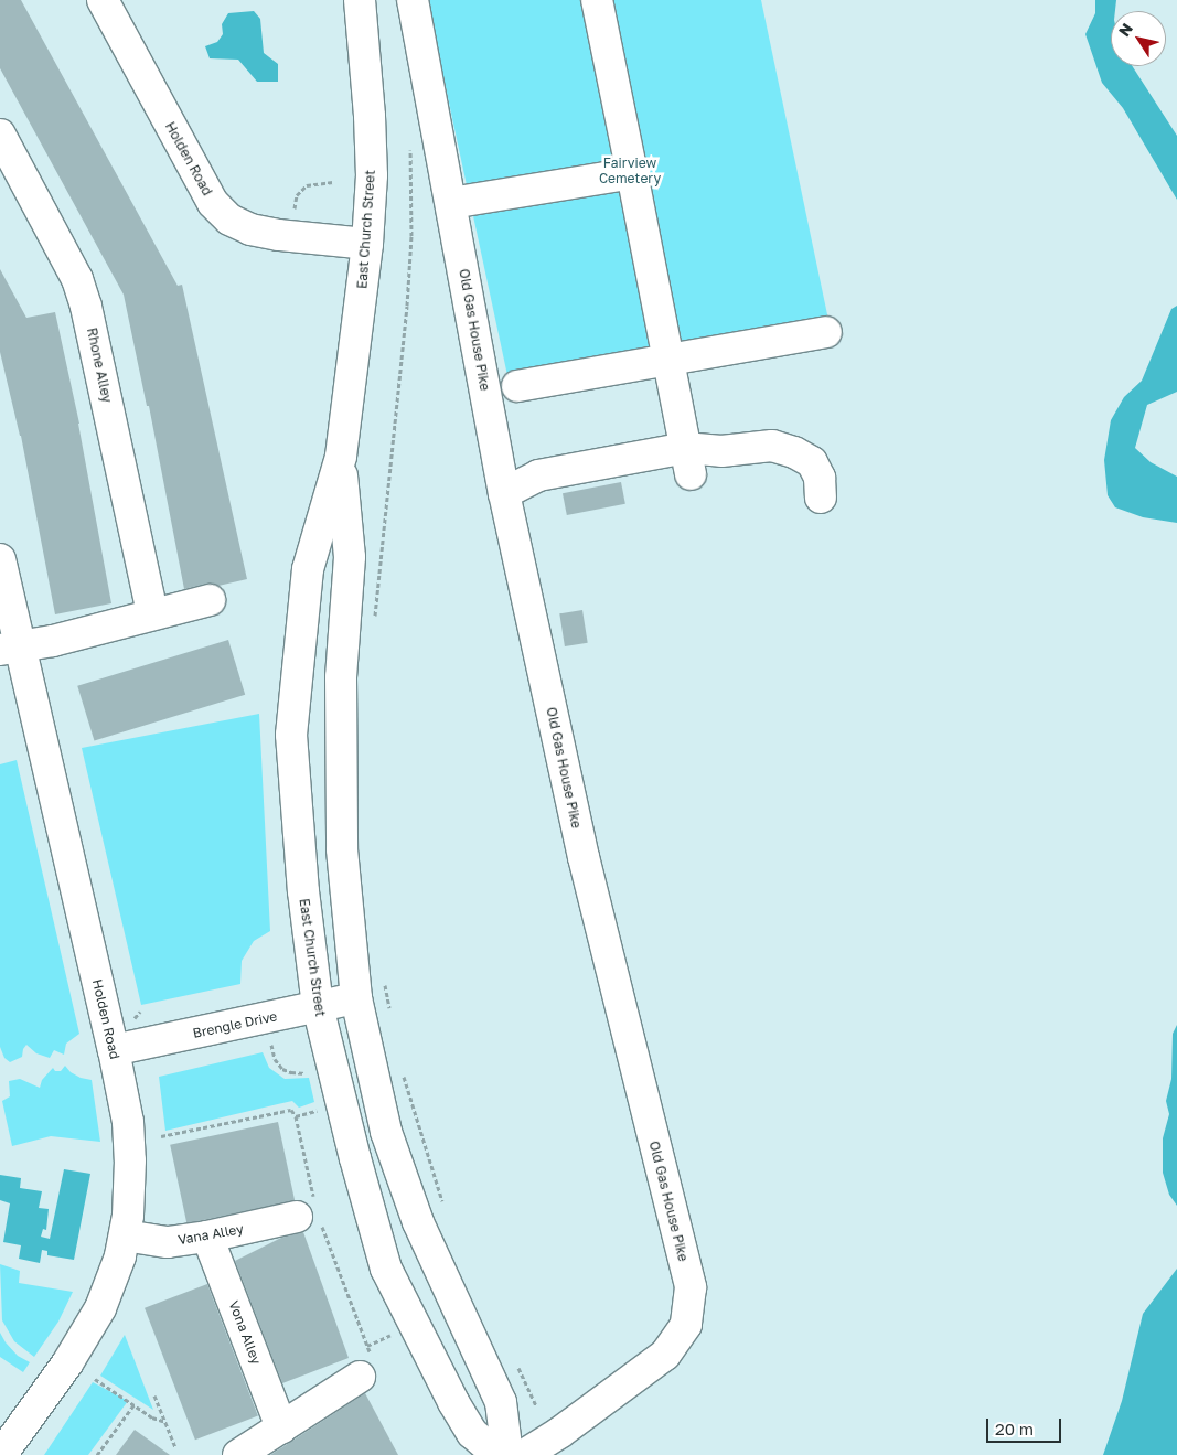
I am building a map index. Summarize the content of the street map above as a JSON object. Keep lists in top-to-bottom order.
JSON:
{
  "streets": {
    "street": [
      "Holden Road",
      "East Church Street",
      "Old Gas House Pike",
      "Rhone Alley",
      "Brengle Drive",
      "Vana Alley",
      "Vona Alley"
    ]
  },
  "crossings": [
    ["Holden Road", "East Church Street"],
    ["Holden Road", "Brengle Drive"],
    ["Holden Road", "Vana Alley"],
    ["East Church Street", "Brengle Drive"],
    ["Vana Alley", "Vona Alley"]
  ],
  "parks": ["Fairview Cemetery"],
  "scale_bar": "20 m",
  "north": "top left"
}
